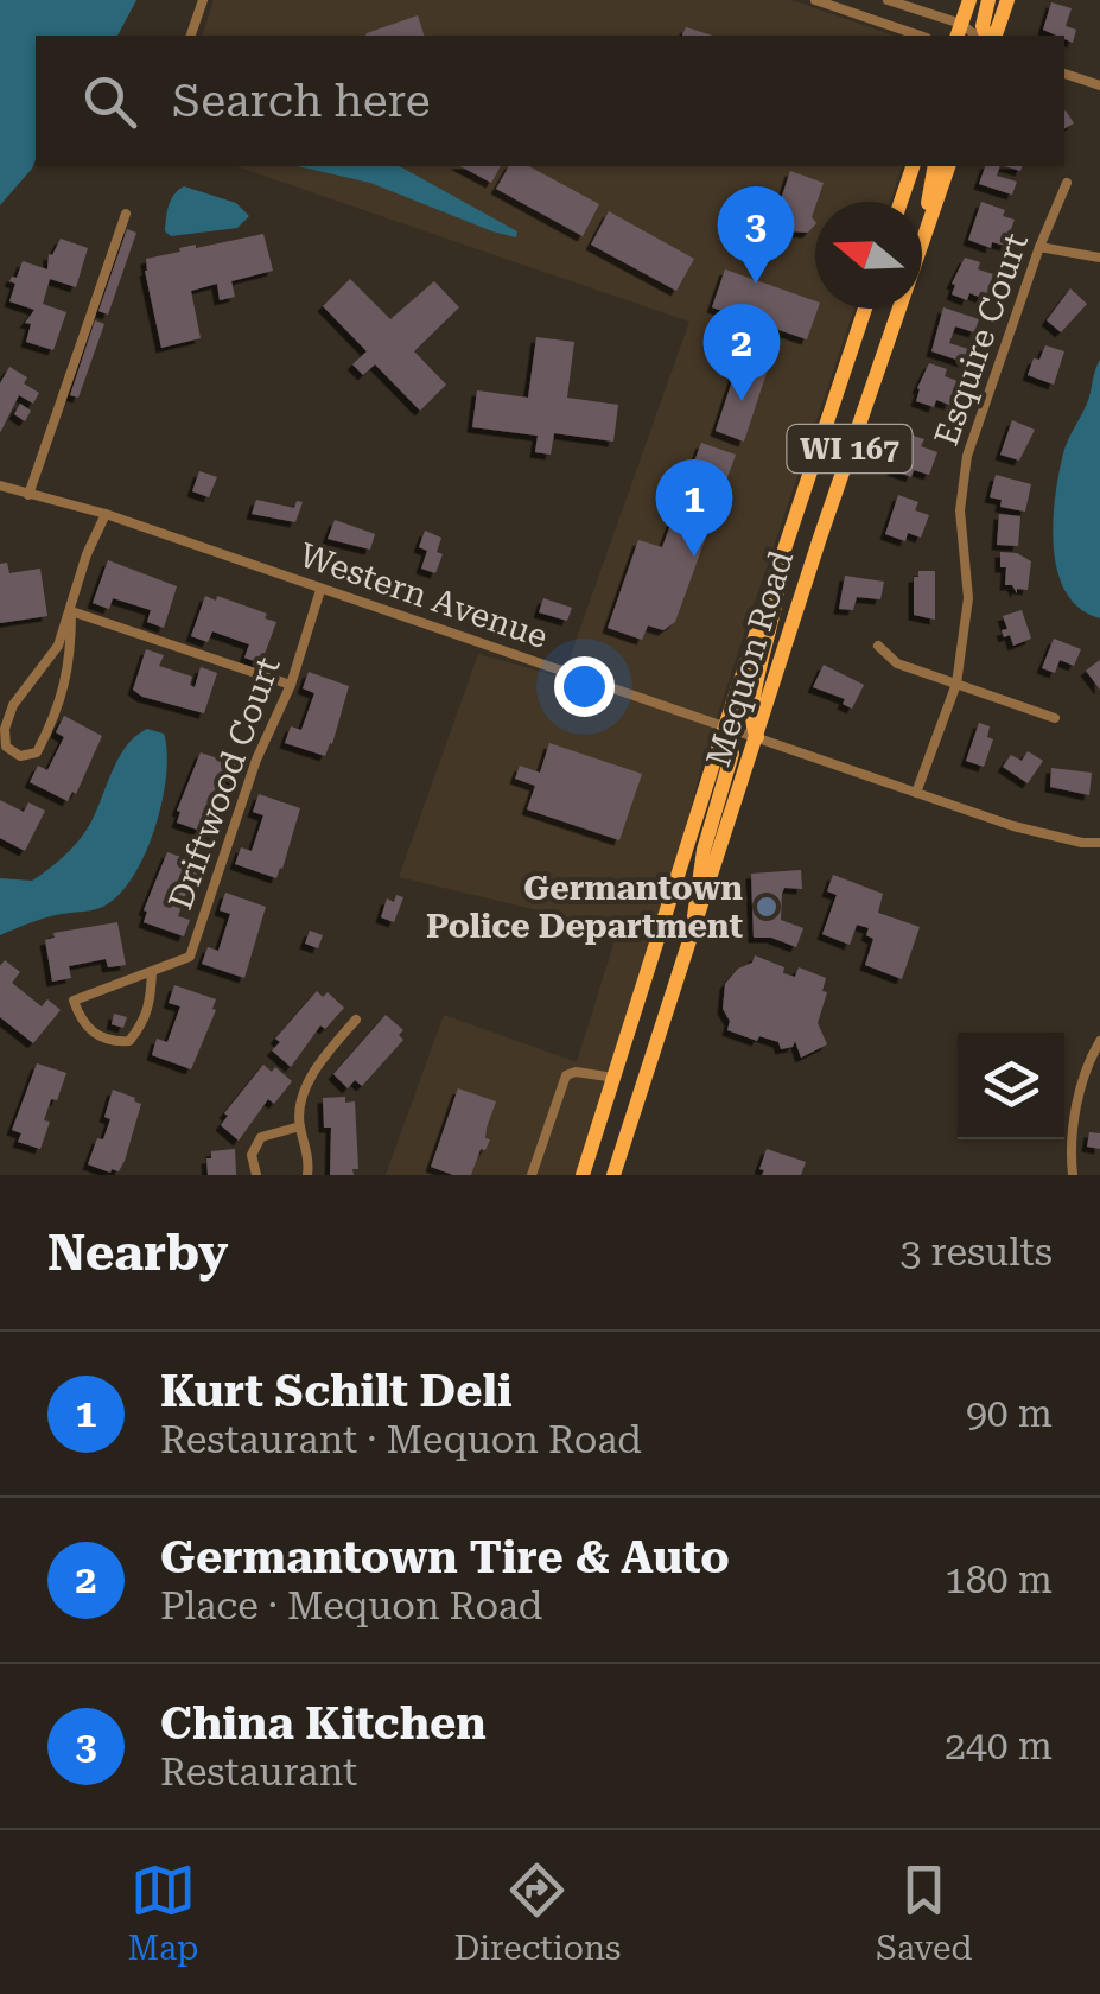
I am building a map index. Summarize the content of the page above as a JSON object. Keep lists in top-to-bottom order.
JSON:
{
  "streets": {
    "main road": ["WI 167", "Mequon Road"],
    "street": ["Esquire Court", "Western Avenue", "Driftwood Court"]
  },
  "crossings": [
    ["Esquire Court", "Western Avenue"],
    ["Western Avenue", "Mequon Road"],
    ["Western Avenue", "Driftwood Court"]
  ],
  "places": ["Germantown Police Department"],
  "north": "left",
  "page": {
    "search": "Search here",
    "pins": ["3", "2", "1"],
    "heading": ["Nearby", "3 results"],
    "list": [
      {
        "mark": "1",
        "name": "Kurt Schilt Deli",
        "note": "Restaurant · Mequon Road",
        "value": "90 m"
      },
      {
        "mark": "2",
        "name": "Germantown Tire & Auto",
        "note": "Place · Mequon Road",
        "value": "180 m"
      },
      {
        "mark": "3",
        "name": "China Kitchen",
        "note": "Restaurant",
        "value": "240 m"
      }
    ],
    "nav": ["Map", "Directions", "Saved"]
  }
}
